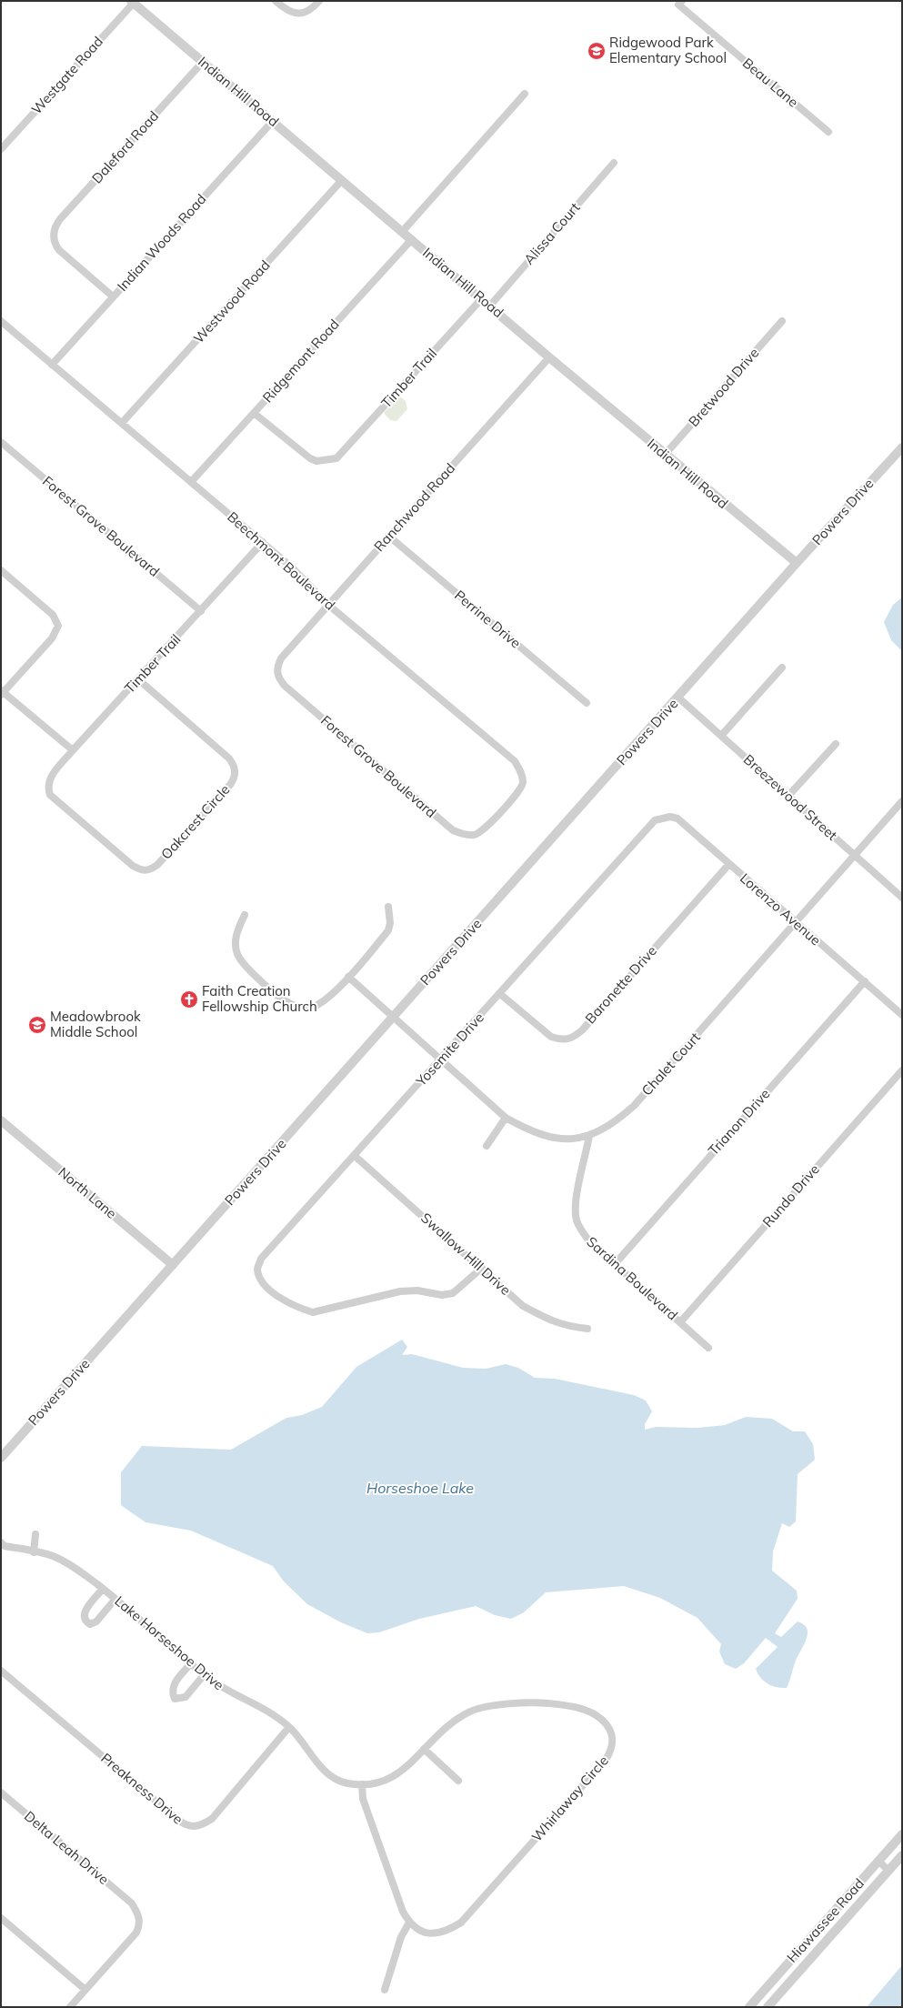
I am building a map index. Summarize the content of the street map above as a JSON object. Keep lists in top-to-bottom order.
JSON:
{
  "streets": {
    "street": [
      "Westgate Road",
      "Beau Lane",
      "Indian Hill Road",
      "Daleford Road",
      "Alissa Court",
      "Indian Woods Road",
      "Westwood Road",
      "Ridgemont Road",
      "Timber Trail",
      "Bretwood Drive",
      "Ranchwood Road",
      "Powers Drive",
      "Forest Grove Boulevard",
      "Beechmont Boulevard",
      "Perrine Drive",
      "Breezewood Street",
      "Oakcrest Circle",
      "Lorenzo Avenue",
      "Baronette Drive",
      "Yosemite Drive",
      "Chalet Court",
      "Trianon Drive",
      "North Lane",
      "Rundo Drive",
      "Swallow Hill Drive",
      "Sardina Boulevard",
      "Lake Horseshoe Drive",
      "Preakness Drive",
      "Whirlaway Circle",
      "Delta Leah Drive",
      "Hiawassee Road"
    ]
  },
  "crossings": [
    ["Westgate Road", "Indian Hill Road"],
    ["Indian Hill Road", "Daleford Road"],
    ["Indian Hill Road", "Alissa Court"],
    ["Indian Hill Road", "Indian Woods Road"],
    ["Indian Hill Road", "Westwood Road"],
    ["Indian Hill Road", "Ridgemont Road"],
    ["Indian Hill Road", "Timber Trail"],
    ["Indian Hill Road", "Bretwood Drive"],
    ["Indian Hill Road", "Ranchwood Road"],
    ["Indian Hill Road", "Powers Drive"],
    ["Daleford Road", "Indian Woods Road"],
    ["Indian Woods Road", "Beechmont Boulevard"],
    ["Westwood Road", "Beechmont Boulevard"],
    ["Ridgemont Road", "Timber Trail"],
    ["Ridgemont Road", "Beechmont Boulevard"],
    ["Timber Trail", "Forest Grove Boulevard"],
    ["Timber Trail", "Beechmont Boulevard"],
    ["Timber Trail", "Oakcrest Circle"],
    ["Ranchwood Road", "Forest Grove Boulevard"],
    ["Ranchwood Road", "Beechmont Boulevard"],
    ["Ranchwood Road", "Perrine Drive"],
    ["Powers Drive", "Breezewood Street"],
    ["Powers Drive", "Chalet Court"],
    ["Powers Drive", "North Lane"],
    ["Forest Grove Boulevard", "Beechmont Boulevard"],
    ["Breezewood Street", "Chalet Court"],
    ["Lorenzo Avenue", "Baronette Drive"],
    ["Lorenzo Avenue", "Yosemite Drive"],
    ["Lorenzo Avenue", "Chalet Court"],
    ["Lorenzo Avenue", "Trianon Drive"],
    ["Baronette Drive", "Yosemite Drive"],
    ["Yosemite Drive", "Chalet Court"],
    ["Yosemite Drive", "Swallow Hill Drive"],
    ["Chalet Court", "Sardina Boulevard"],
    ["Trianon Drive", "Sardina Boulevard"],
    ["Rundo Drive", "Sardina Boulevard"],
    ["Lake Horseshoe Drive", "Preakness Drive"],
    ["Lake Horseshoe Drive", "Whirlaway Circle"]
  ],
  "water": ["Horseshoe Lake"],
  "places": {
    "school or university": ["Ridgewood Park Elementary School", "Meadowbrook Middle School"],
    "church": ["Faith Creation Fellowship Church"]
  }
}
